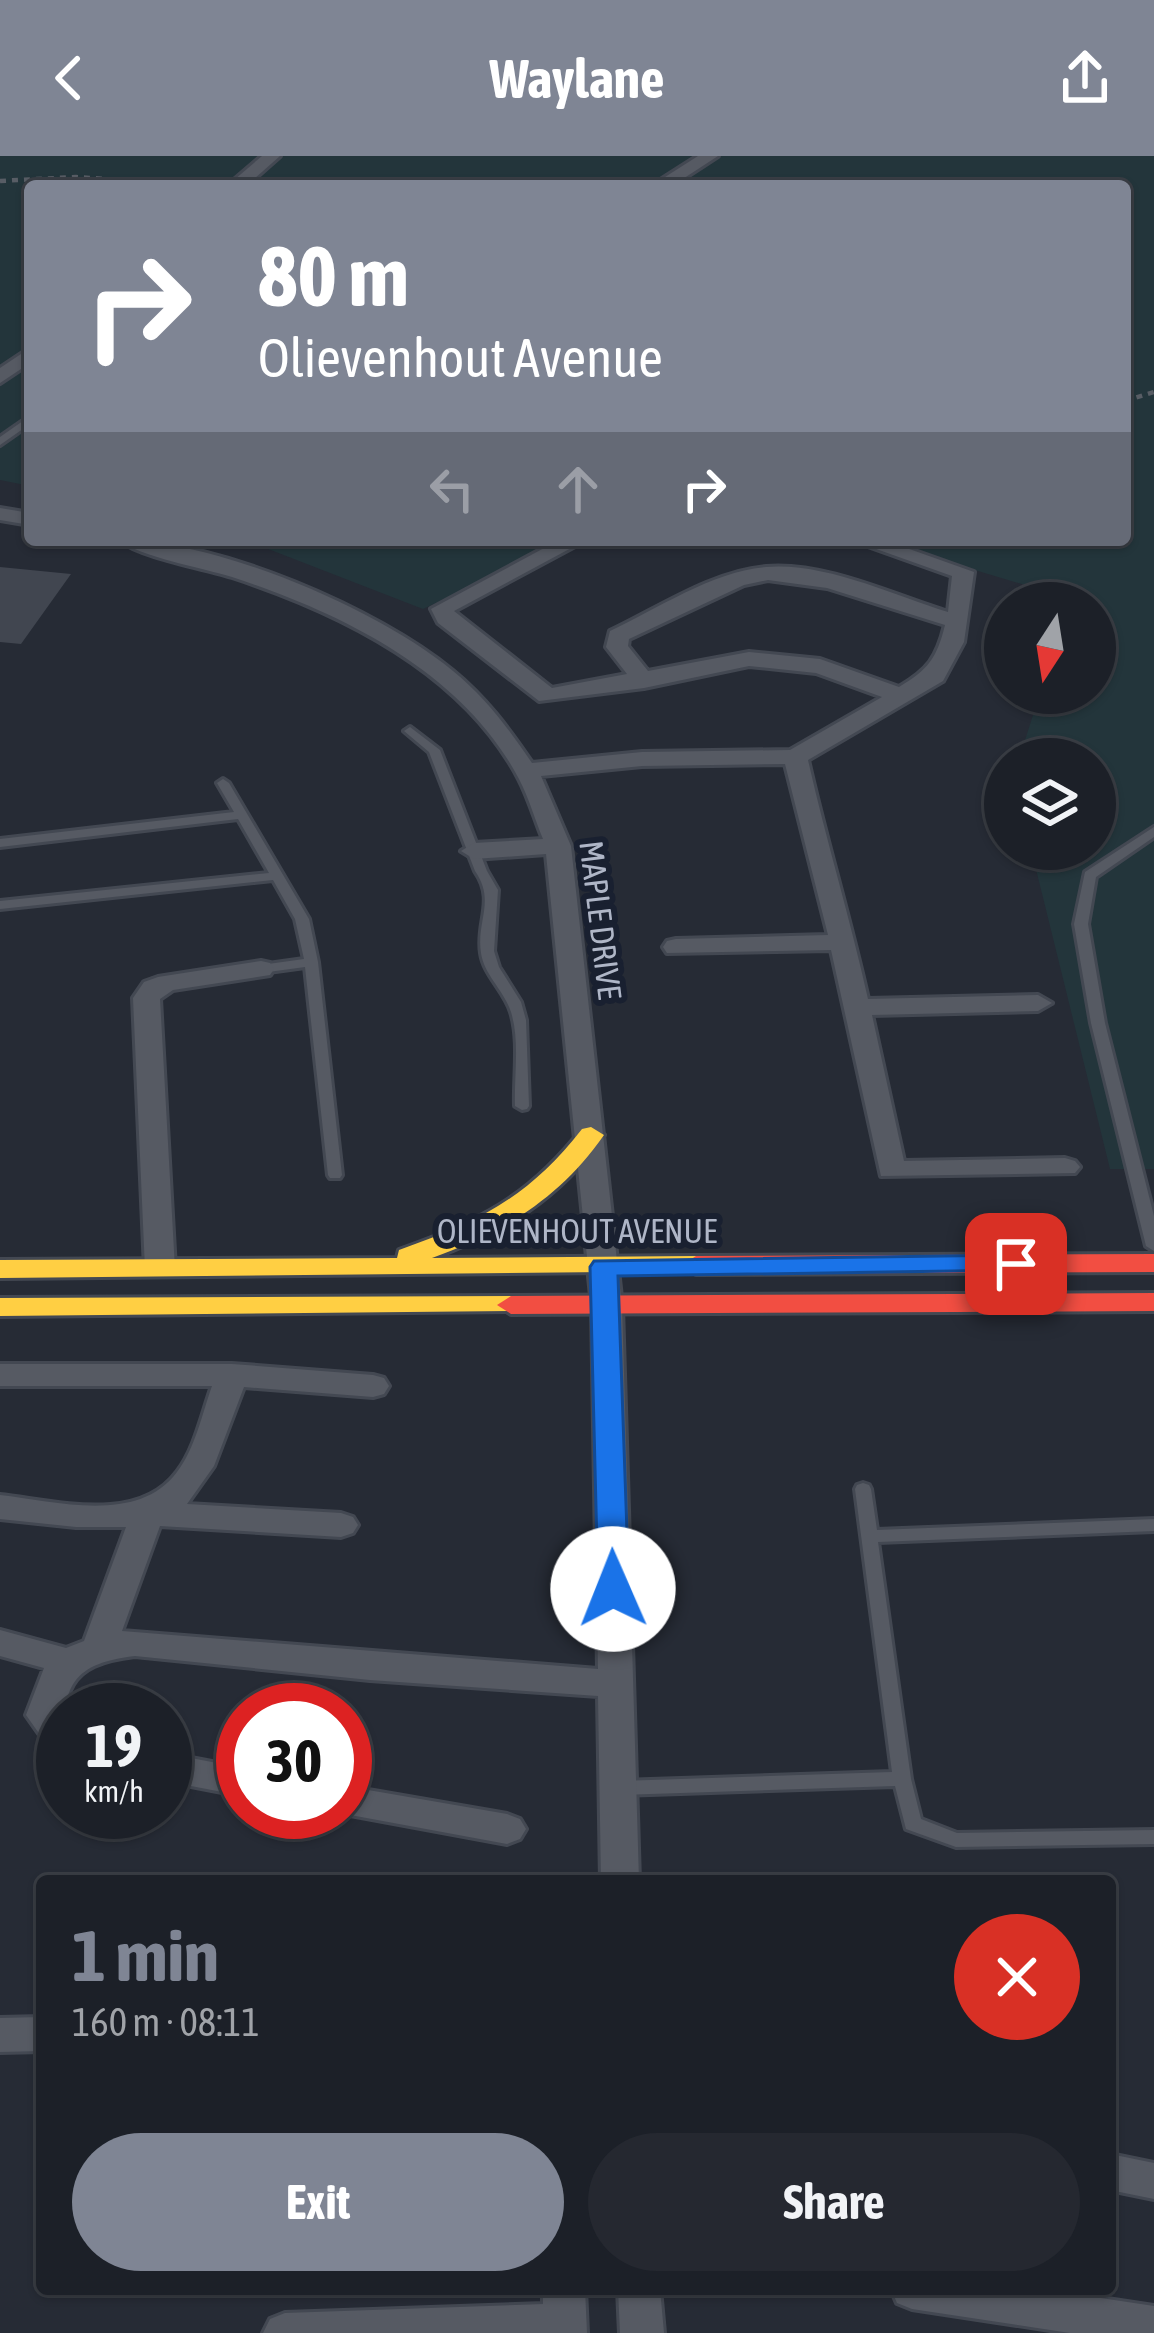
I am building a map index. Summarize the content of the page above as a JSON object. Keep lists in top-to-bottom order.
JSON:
{
  "streets": {
    "street": ["MAPLE DRIVE", "OLIEVENHOUT AVENUE"]
  },
  "crossings": [
    ["MAPLE DRIVE", "OLIEVENHOUT AVENUE"]
  ],
  "north": "bottom",
  "page": {
    "header": "Waylane",
    "turn": ["80 m", "Olievenhout Avenue"],
    "speed": "19 km/h",
    "limit": "30",
    "heading": ["1 min", "160 m · 08:11"],
    "buttons": ["Exit", "Share"]
  }
}
